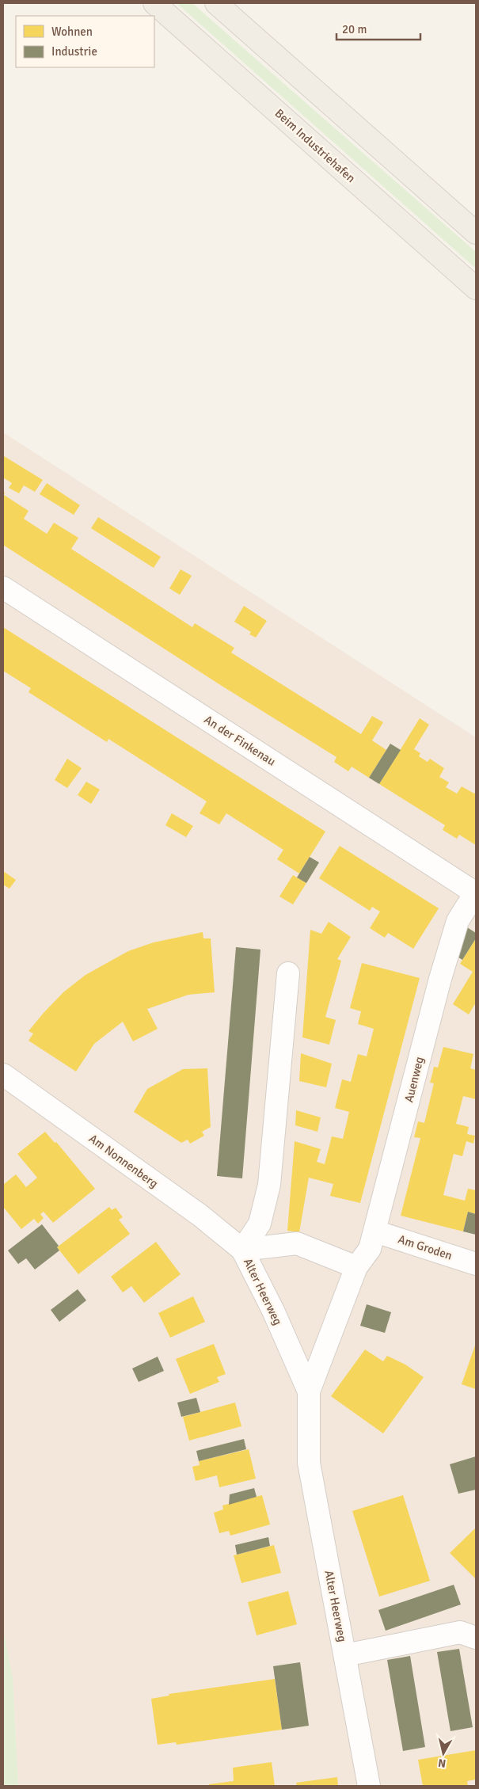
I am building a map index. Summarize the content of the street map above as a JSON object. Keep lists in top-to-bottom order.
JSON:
{
  "streets": {
    "main road": ["Beim Industriehafen"],
    "street": [
      "An der Finkenau",
      "Auenweg",
      "Am Nonnenberg",
      "Am Groden",
      "Alter Heerweg"
    ]
  },
  "crossings": [
    ["An der Finkenau", "Auenweg"],
    ["Auenweg", "Am Groden"],
    ["Auenweg", "Alter Heerweg"],
    ["Am Nonnenberg", "Alter Heerweg"]
  ],
  "legend": ["Wohnen", "Industrie"],
  "scale_bar": "20 m",
  "north": "bottom"
}
